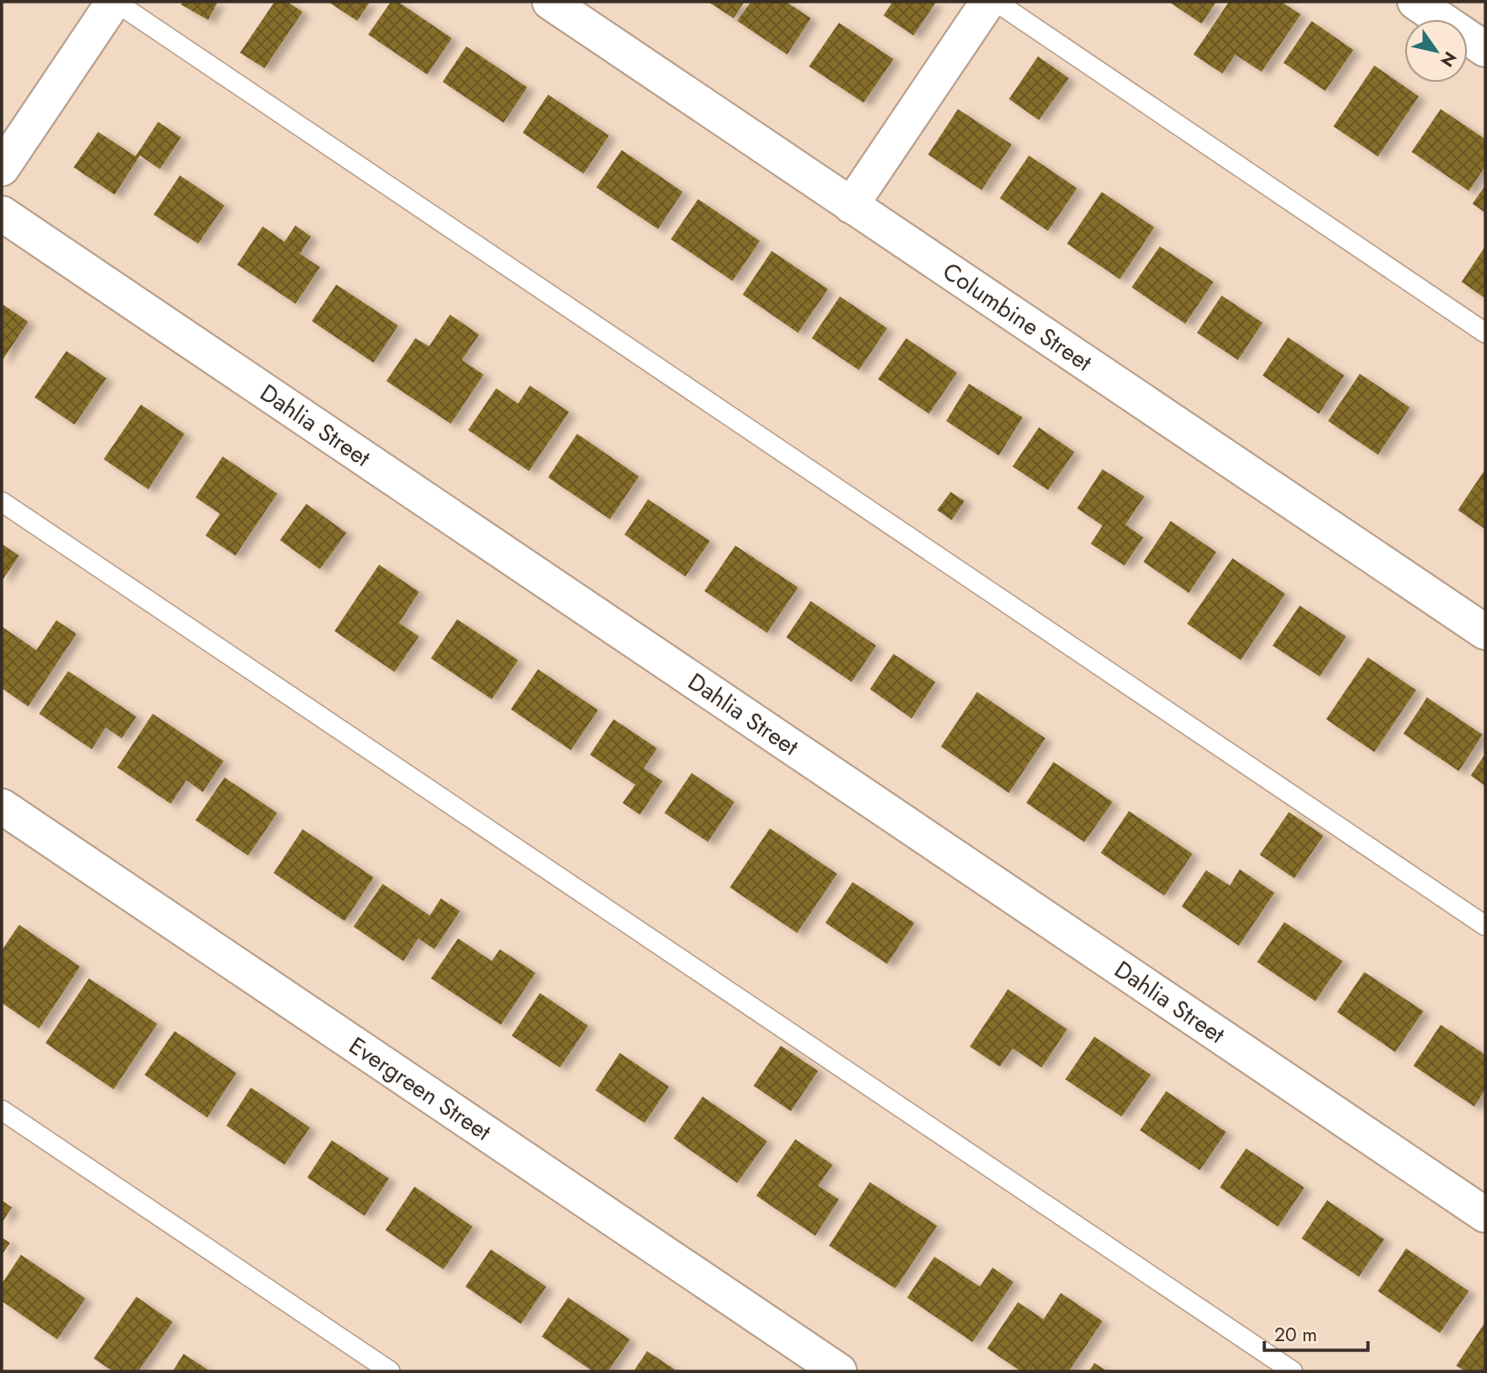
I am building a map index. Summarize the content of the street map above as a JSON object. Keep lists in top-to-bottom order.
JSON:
{
  "streets": {
    "street": ["Columbine Street", "Dahlia Street", "Evergreen Street"]
  },
  "scale_bar": "20 m",
  "north": "bottom right"
}
